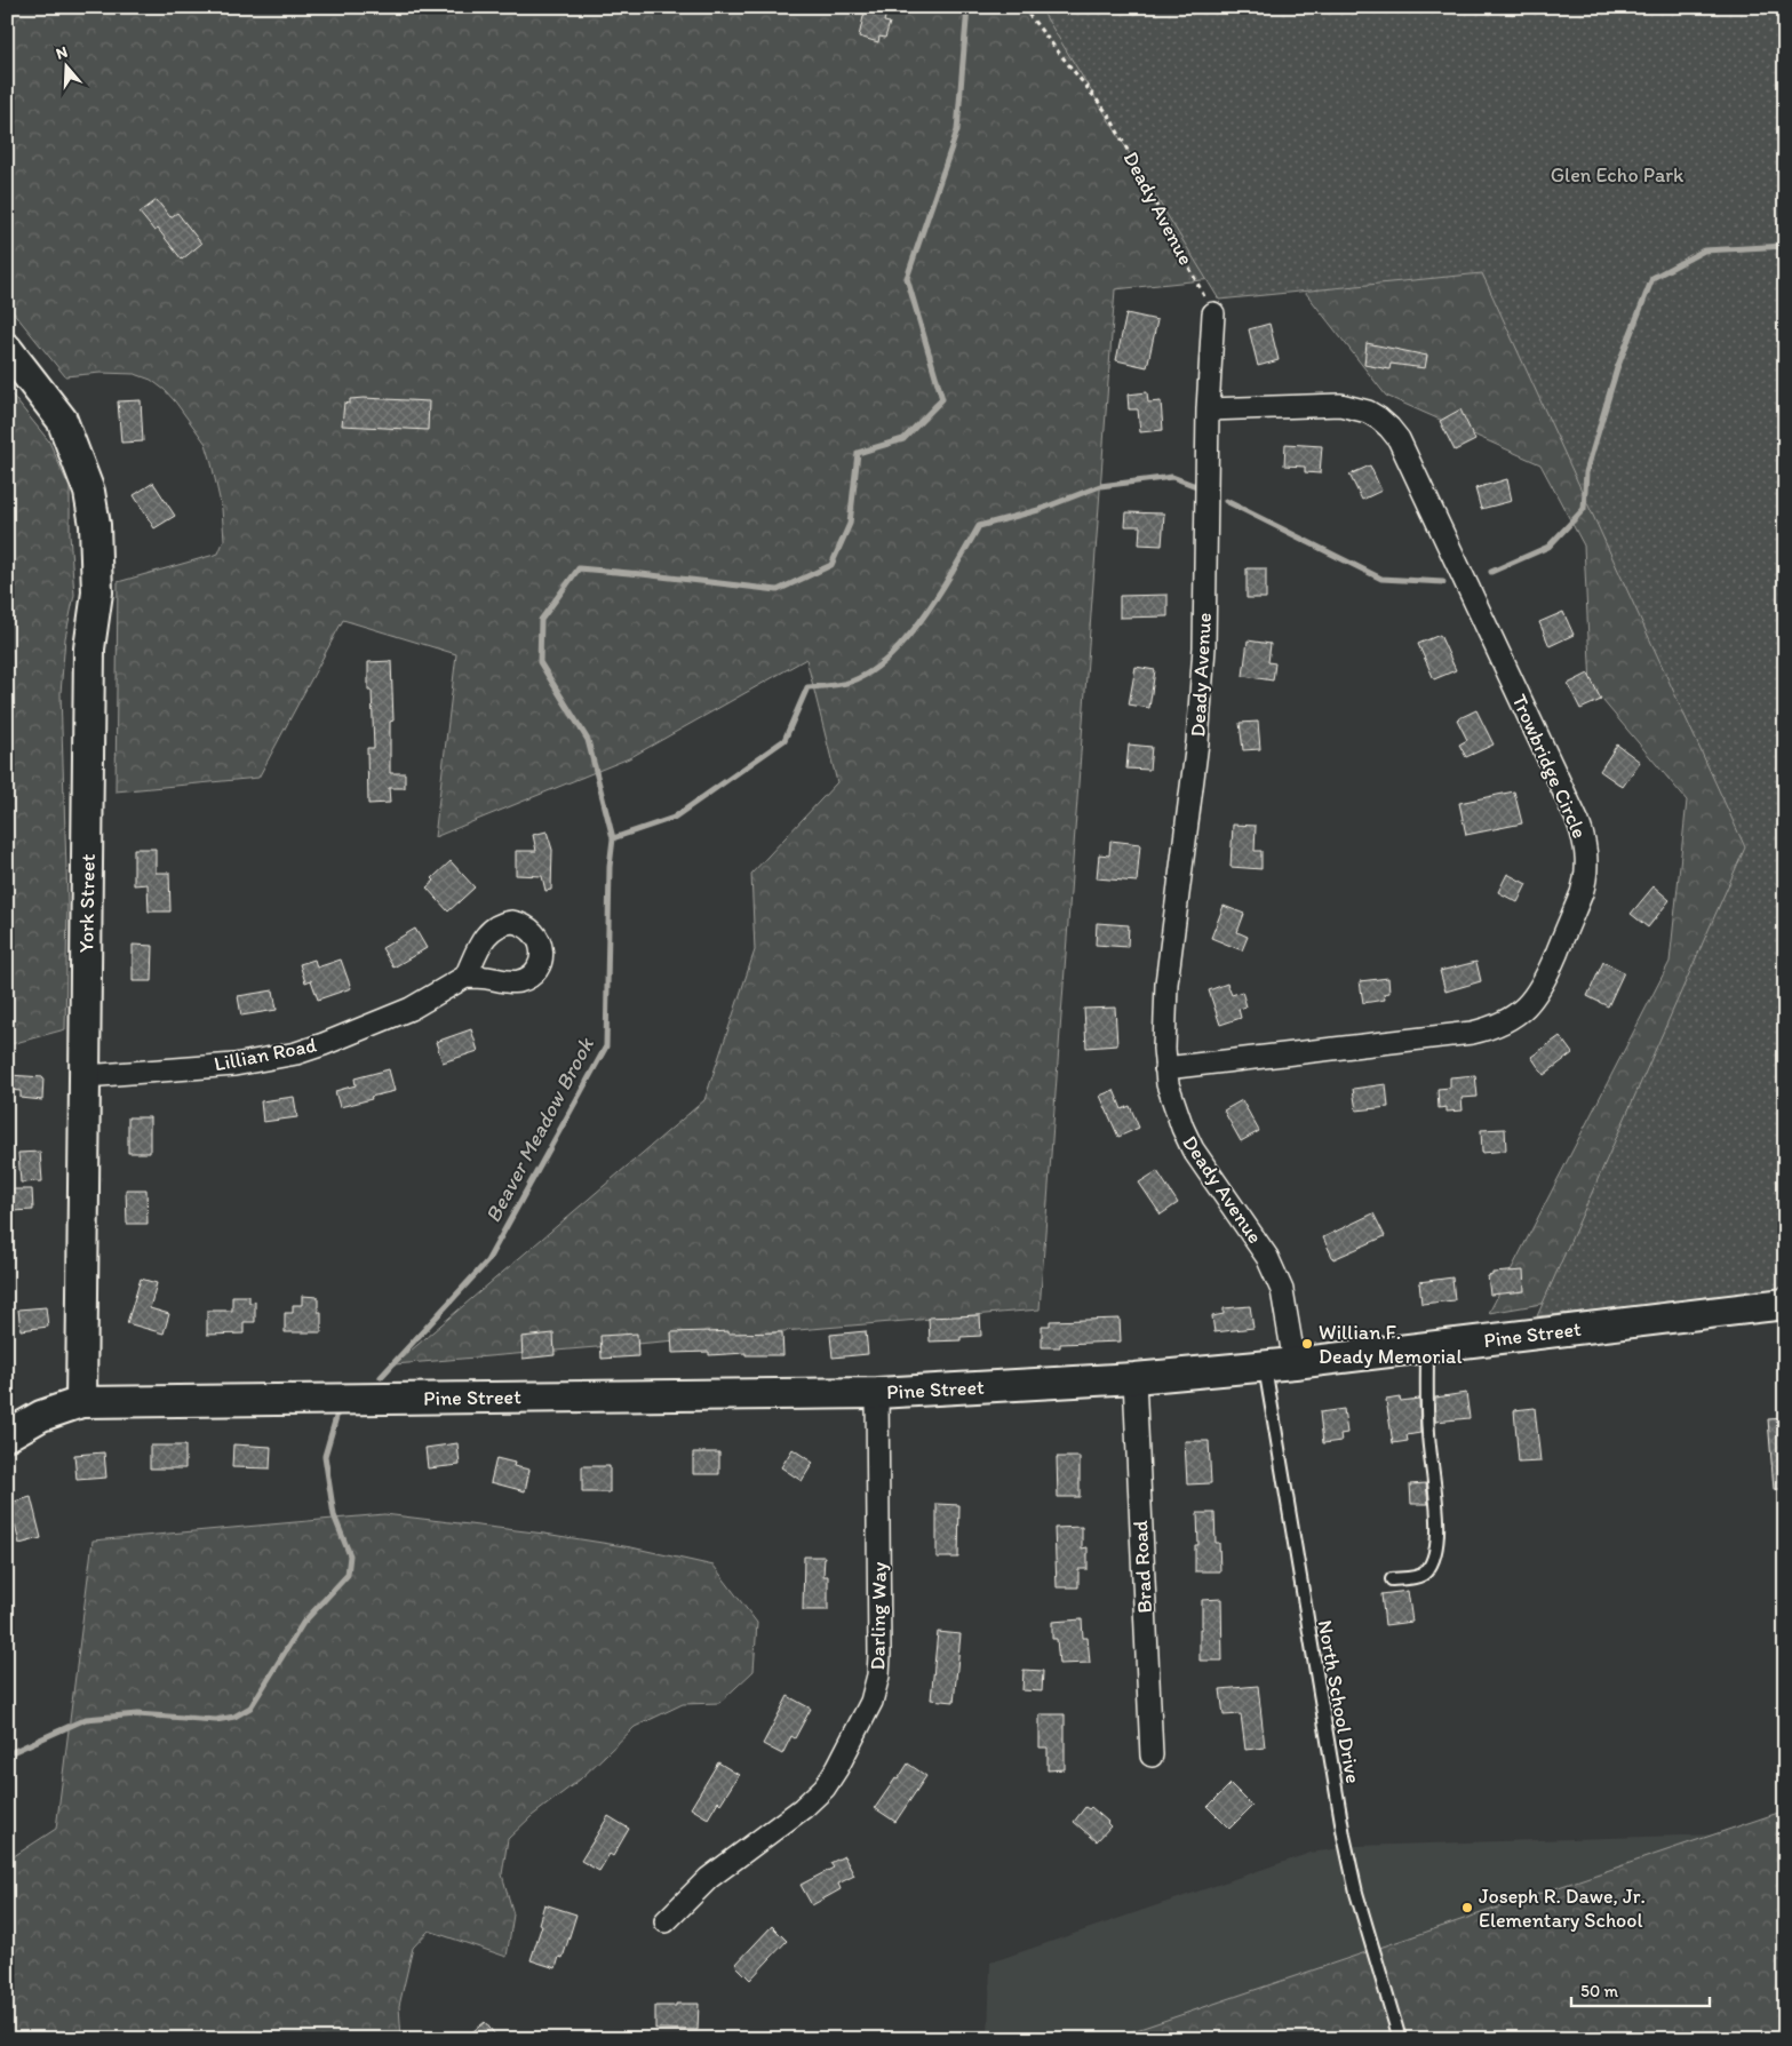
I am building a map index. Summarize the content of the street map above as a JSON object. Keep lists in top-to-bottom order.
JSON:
{
  "streets": {
    "street": [
      "Deady Avenue",
      "Trowbridge Circle",
      "York Street",
      "Lillian Road",
      "Pine Street",
      "Brad Road",
      "Darling Way"
    ],
    "lane": ["North School Drive"]
  },
  "crossings": [
    ["Deady Avenue", "Trowbridge Circle"],
    ["Deady Avenue", "Pine Street"],
    ["York Street", "Lillian Road"],
    ["York Street", "Pine Street"],
    ["Pine Street", "Brad Road"],
    ["Pine Street", "Darling Way"],
    ["Pine Street", "North School Drive"]
  ],
  "water": ["Beaver Meadow Brook"],
  "parks": ["Glen Echo Park"],
  "places": ["Willian F. Deady Memorial", "Joseph R. Dawe, Jr. Elementary School"],
  "scale_bar": "50 m",
  "north": "top"
}
